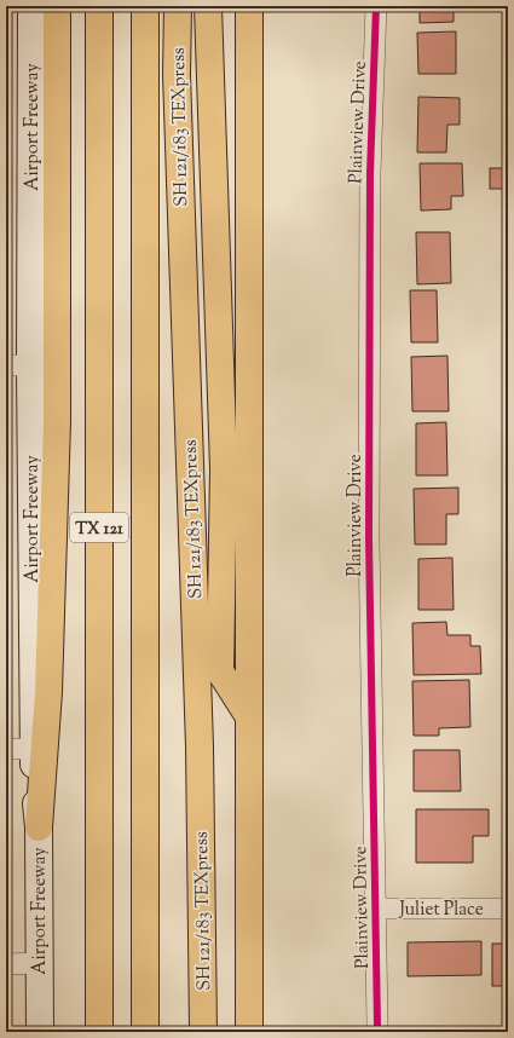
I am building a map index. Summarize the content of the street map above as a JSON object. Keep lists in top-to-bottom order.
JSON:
{
  "streets": {
    "highway": ["SH 121/183 TEXpress", "TX 121"],
    "main road": ["Airport Freeway"],
    "street": ["Plainview Drive", "Juliet Place"]
  },
  "crossings": [
    ["Plainview Drive", "Juliet Place"]
  ]
}
